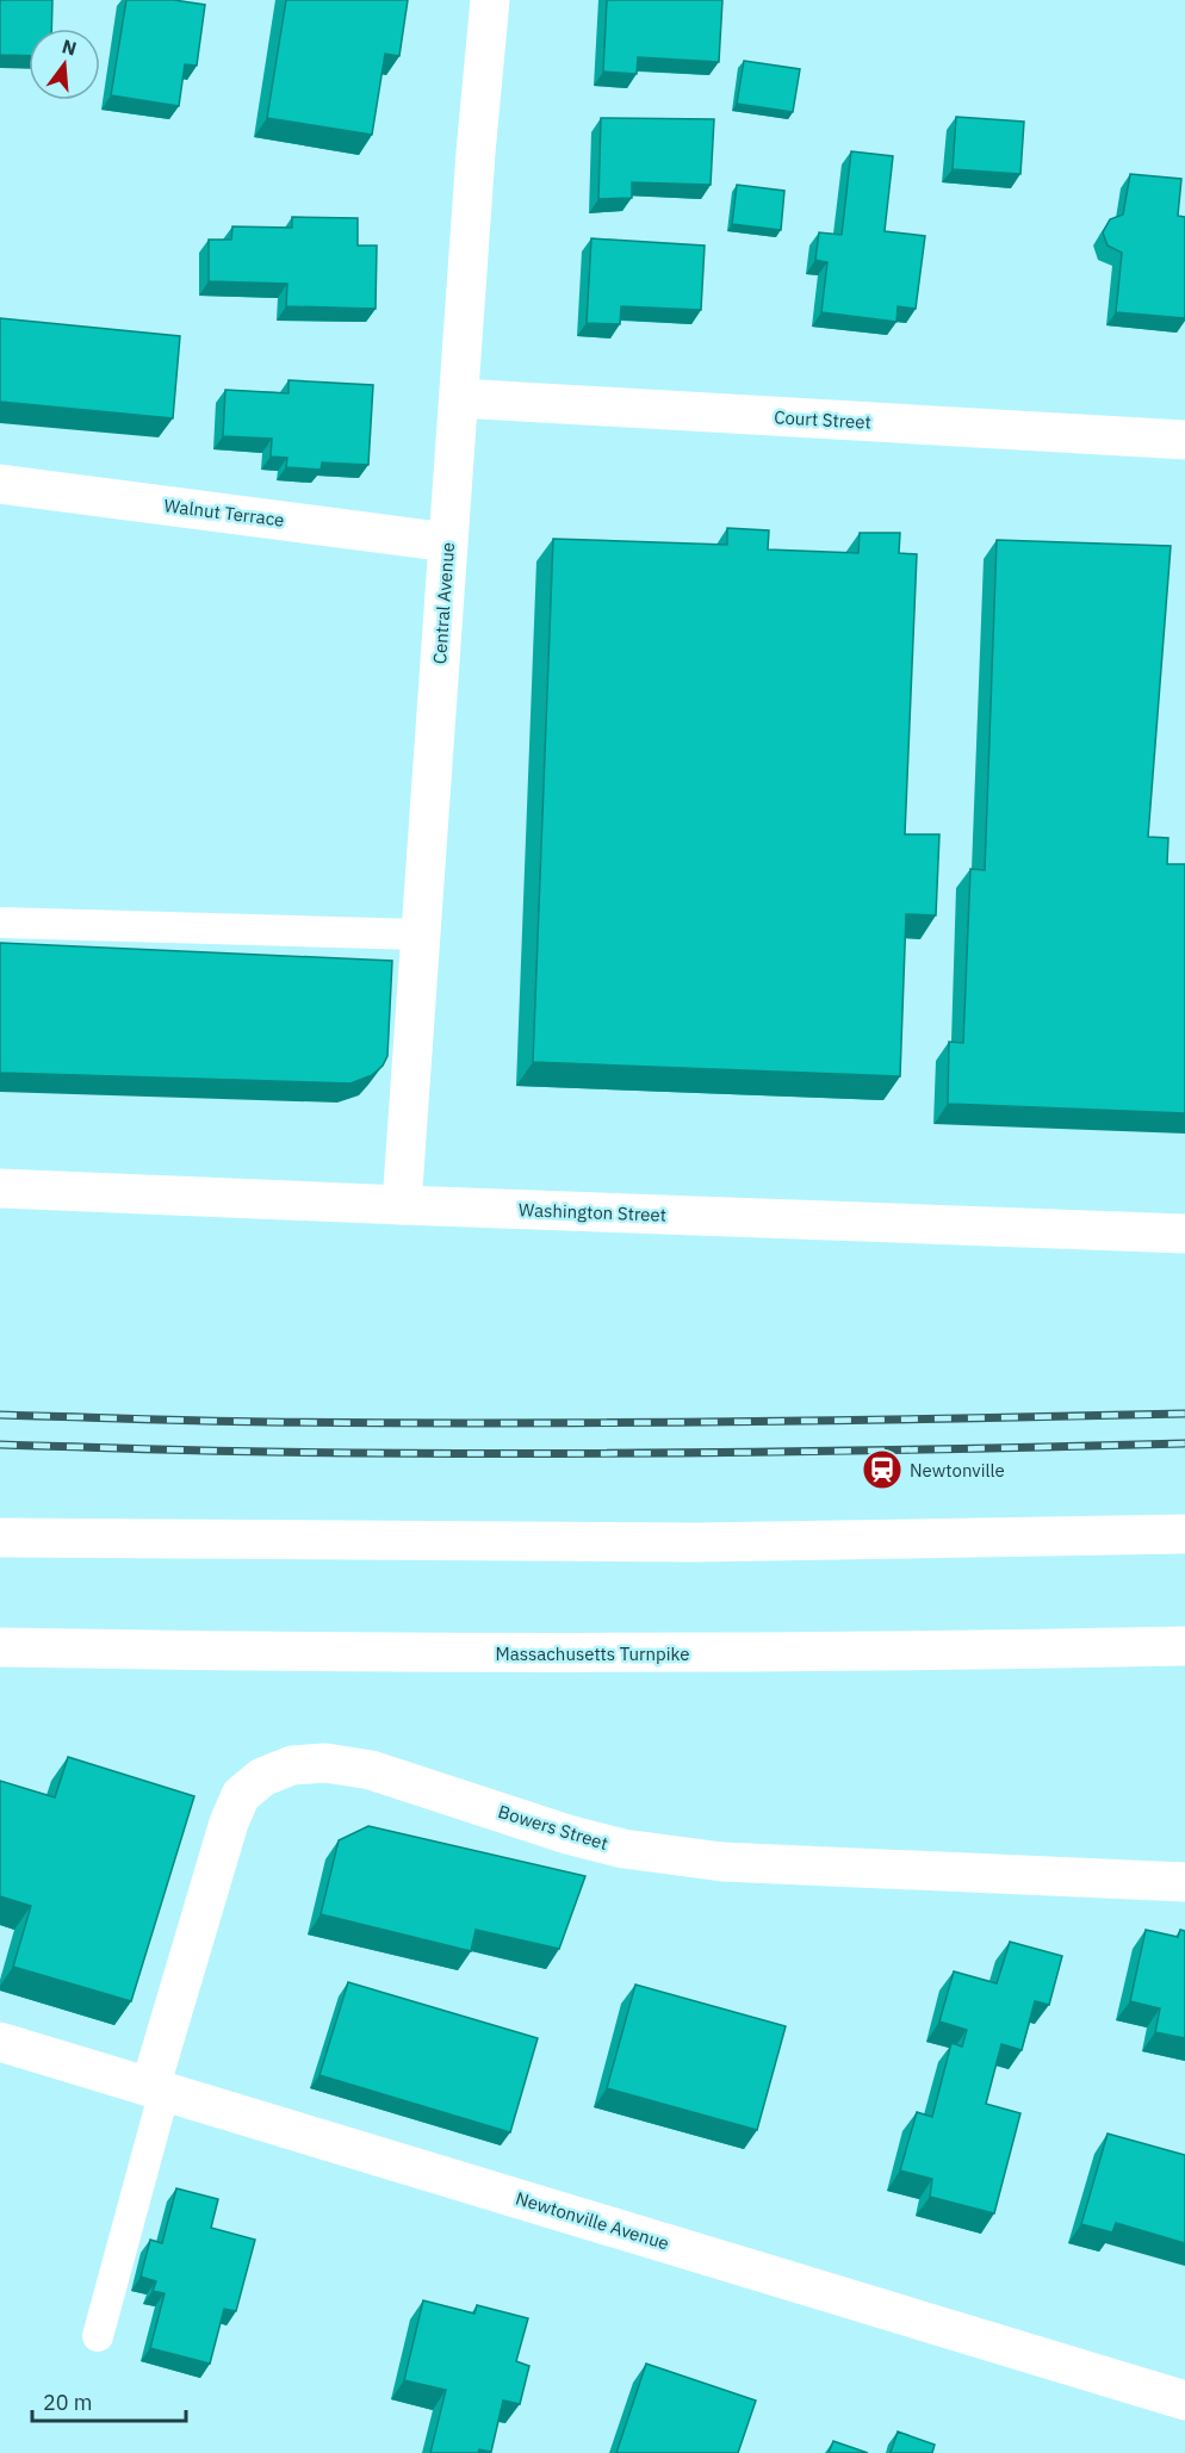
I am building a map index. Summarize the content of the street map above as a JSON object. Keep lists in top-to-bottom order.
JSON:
{
  "streets": {
    "main road": [
      "Court Street",
      "Walnut Terrace",
      "Central Avenue",
      "Washington Street",
      "Massachusetts Turnpike",
      "Bowers Street",
      "Newtonville Avenue"
    ]
  },
  "crossings": [
    ["Court Street", "Central Avenue"],
    ["Walnut Terrace", "Central Avenue"],
    ["Central Avenue", "Washington Street"],
    ["Bowers Street", "Newtonville Avenue"]
  ],
  "places": {
    "station": ["Newtonville"]
  },
  "scale_bar": "20 m",
  "north": "top"
}
